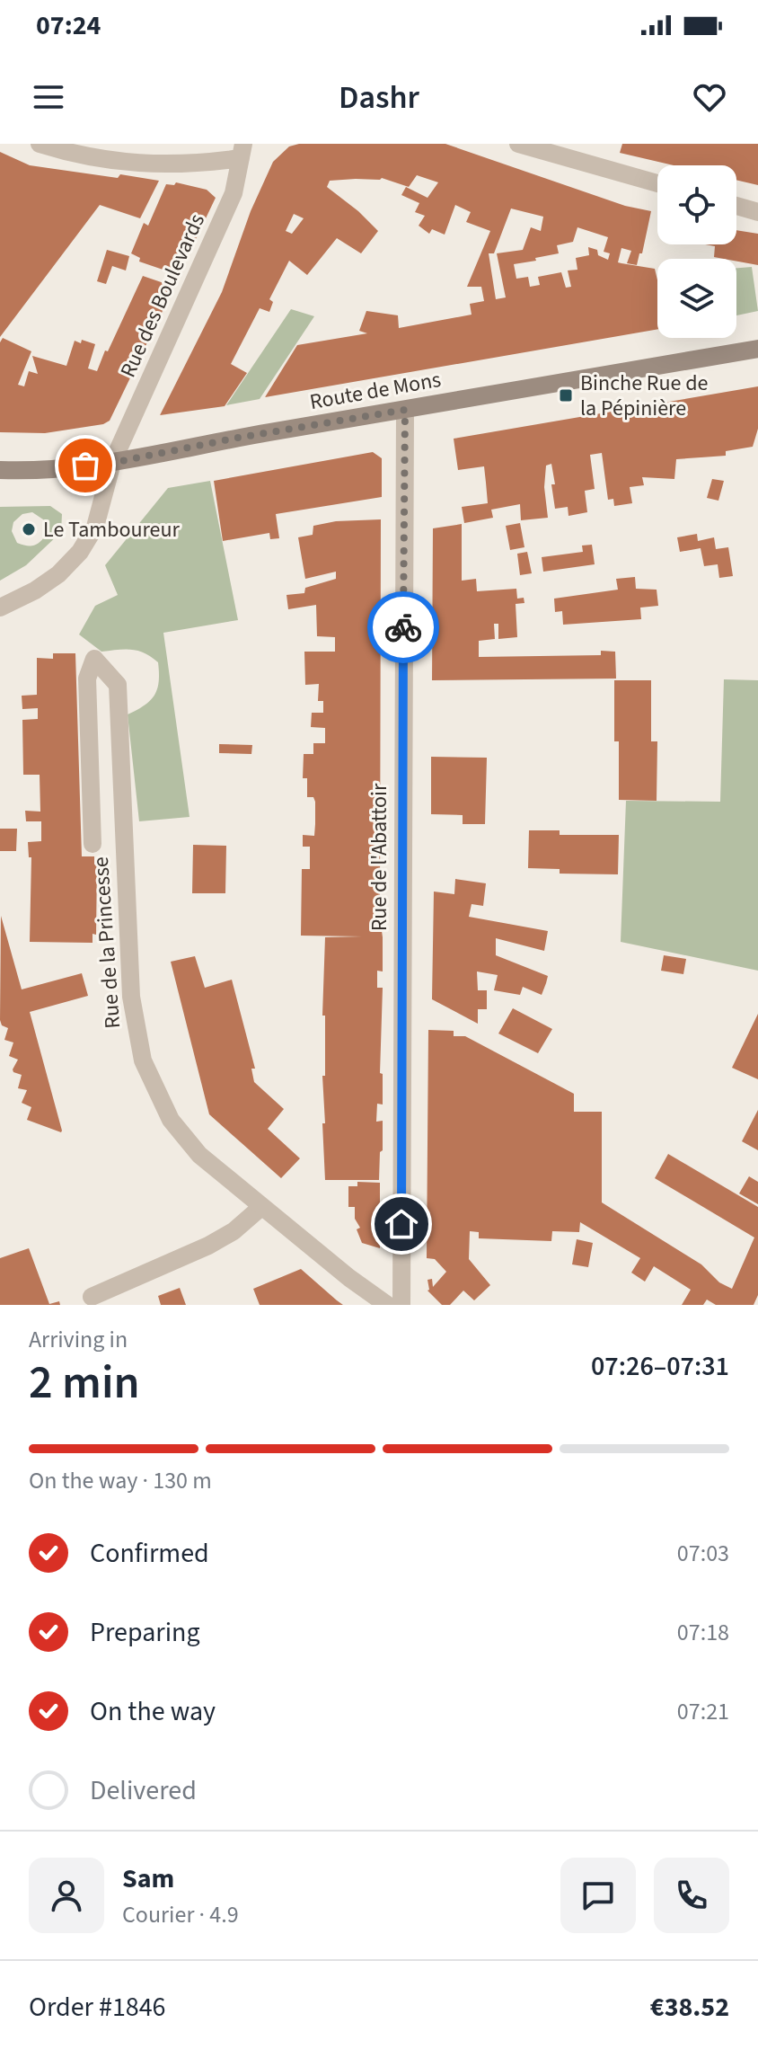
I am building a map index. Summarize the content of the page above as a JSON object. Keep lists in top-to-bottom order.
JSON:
{
  "streets": {
    "main road": ["Route de Mons"],
    "street": ["Rue des Boulevards", "Rue de l'Abattoir", "Rue de la Princesse"]
  },
  "crossings": [
    ["Rue des Boulevards", "Route de Mons"],
    ["Route de Mons", "Rue de l'Abattoir"]
  ],
  "places": {
    "transit": ["Binche Rue de la Pépinière"],
    "other": ["Le Tamboureur"]
  },
  "page": {
    "status": "07:24",
    "header": "Dashr",
    "heading": ["2 min", "Arriving in", "07:26–07:31"],
    "panel": [
      "Sam",
      "Courier · 4.9",
      "Order #1846",
      "€38.52"
    ],
    "bar": "On the way · 130 m",
    "list": [
      ["Confirmed", "07:03"],
      ["Preparing", "07:18"],
      ["On the way", "07:21"],
      "Delivered"
    ]
  }
}
